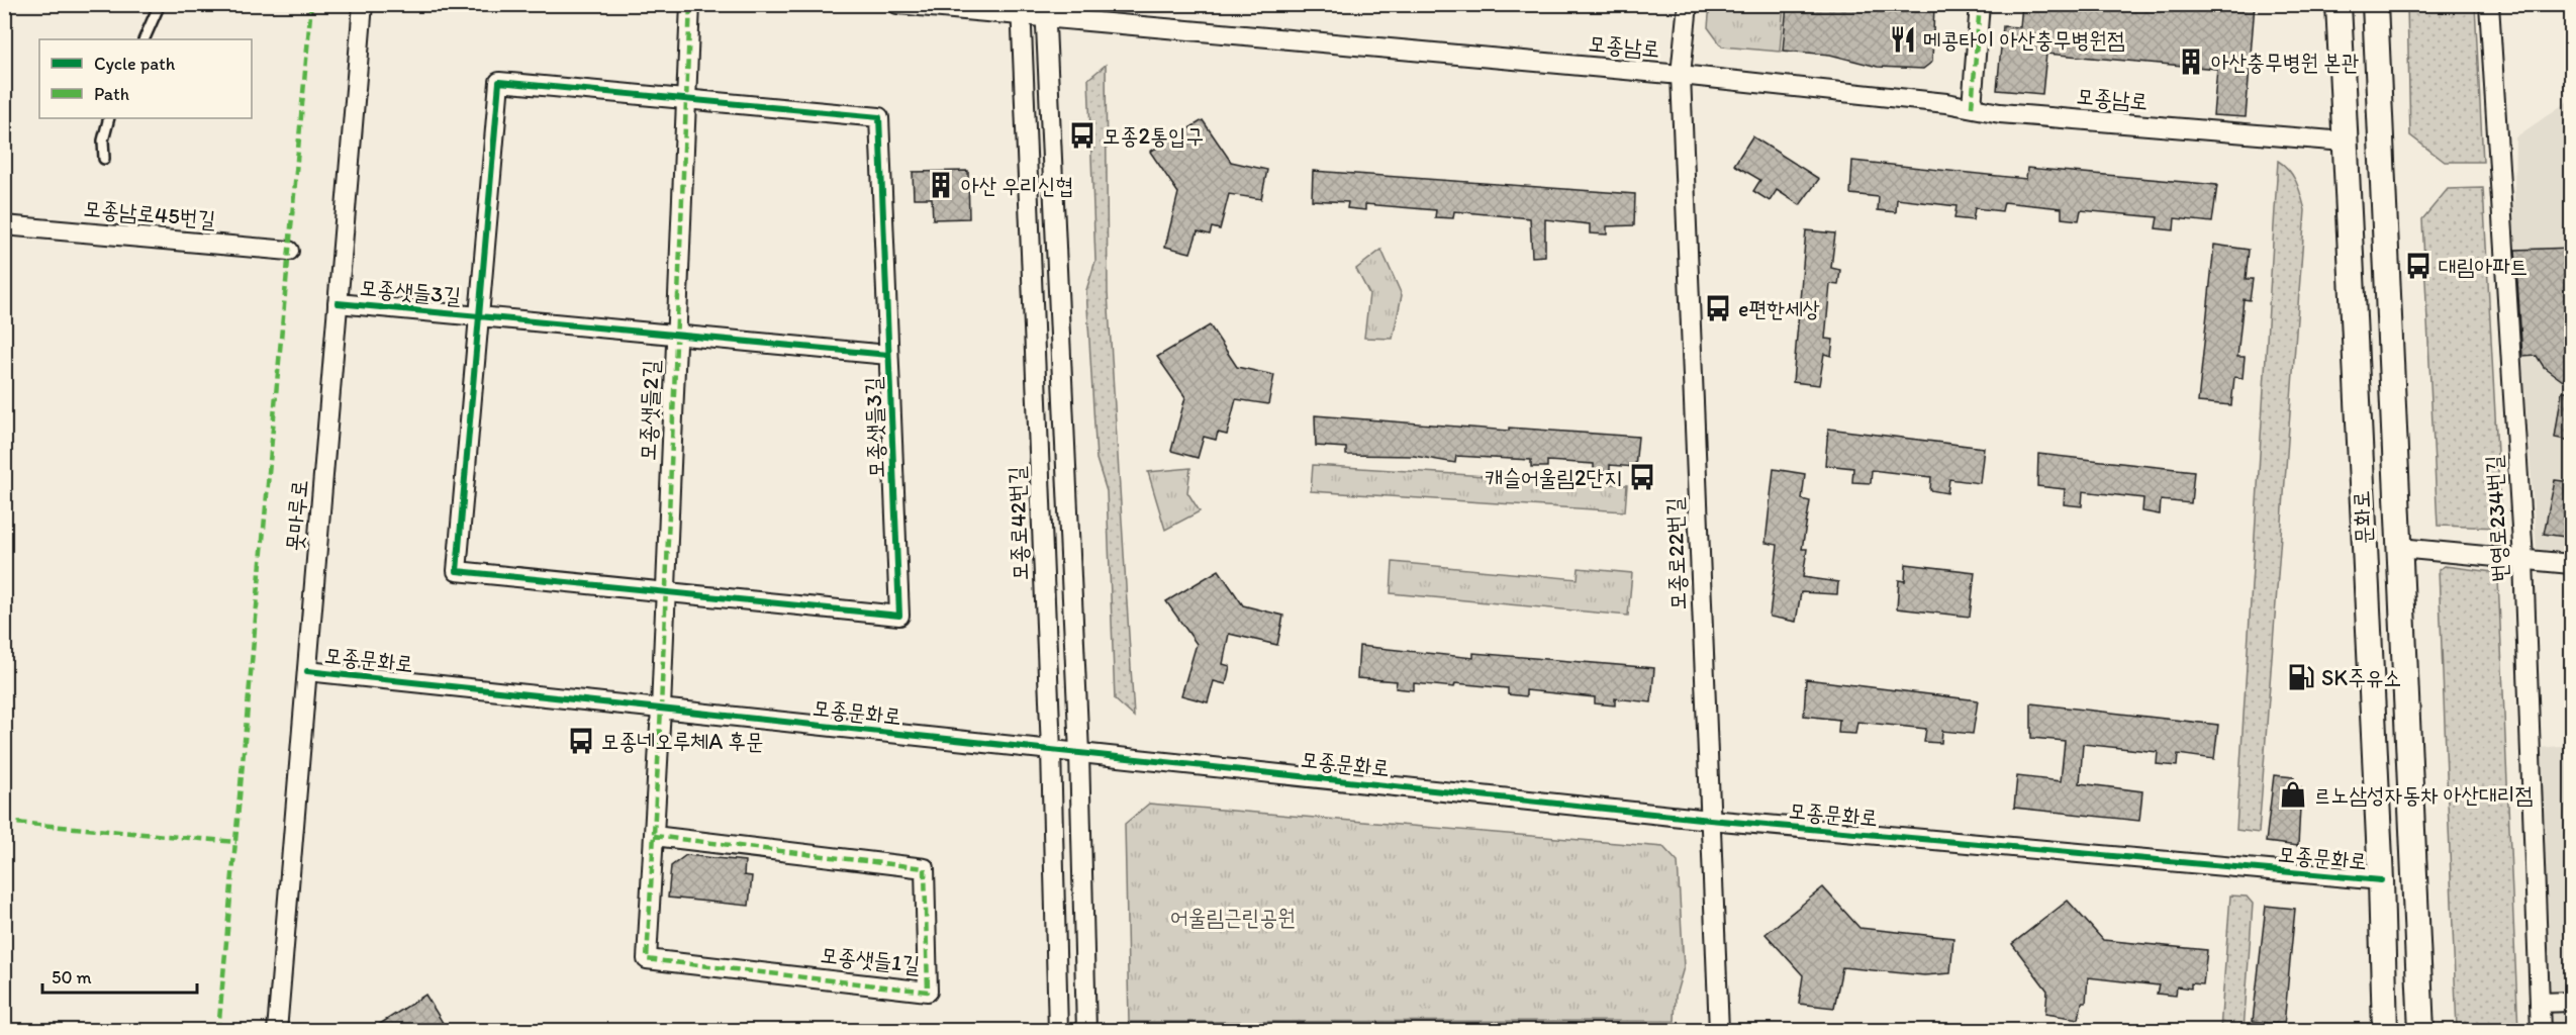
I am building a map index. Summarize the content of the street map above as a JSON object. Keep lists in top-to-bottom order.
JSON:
{
  "streets": {
    "main road": ["문화로"],
    "street": [
      "모종남로",
      "모종남로45번길",
      "모종샛들3길",
      "모종샛들2길",
      "못마루로",
      "번영로234번길",
      "모종로42번길",
      "모종로22번길",
      "모종문화로",
      "모종샛들1길"
    ]
  },
  "crossings": [
    ["모종남로", "문화로"],
    ["모종남로", "모종로42번길"],
    ["모종남로", "모종로22번길"],
    ["모종샛들3길", "모종샛들2길"],
    ["모종샛들3길", "못마루로"],
    ["모종샛들2길", "모종문화로"],
    ["모종샛들2길", "모종샛들1길"],
    ["못마루로", "모종문화로"],
    ["문화로", "모종문화로"],
    ["모종로42번길", "모종문화로"],
    ["모종로22번길", "모종문화로"],
    ["모종문화로", "모종샛들1길"]
  ],
  "parks": ["어울림근린공원"],
  "places": {
    "restaurant": ["메콩타이 아산충무병원점"],
    "building": ["아산충무병원 본관", "아산 우리신협"],
    "bus stop": [
      "모종2통입구",
      "대림아파트",
      "e편한세상",
      "캐슬어울림2단지",
      "모종네오루체A 후문"
    ],
    "fuel station": ["SK주유소"],
    "shop": ["르노삼성자동차 아산대리점"]
  },
  "legend": ["Cycle path", "Path"],
  "scale_bar": "50 m"
}
